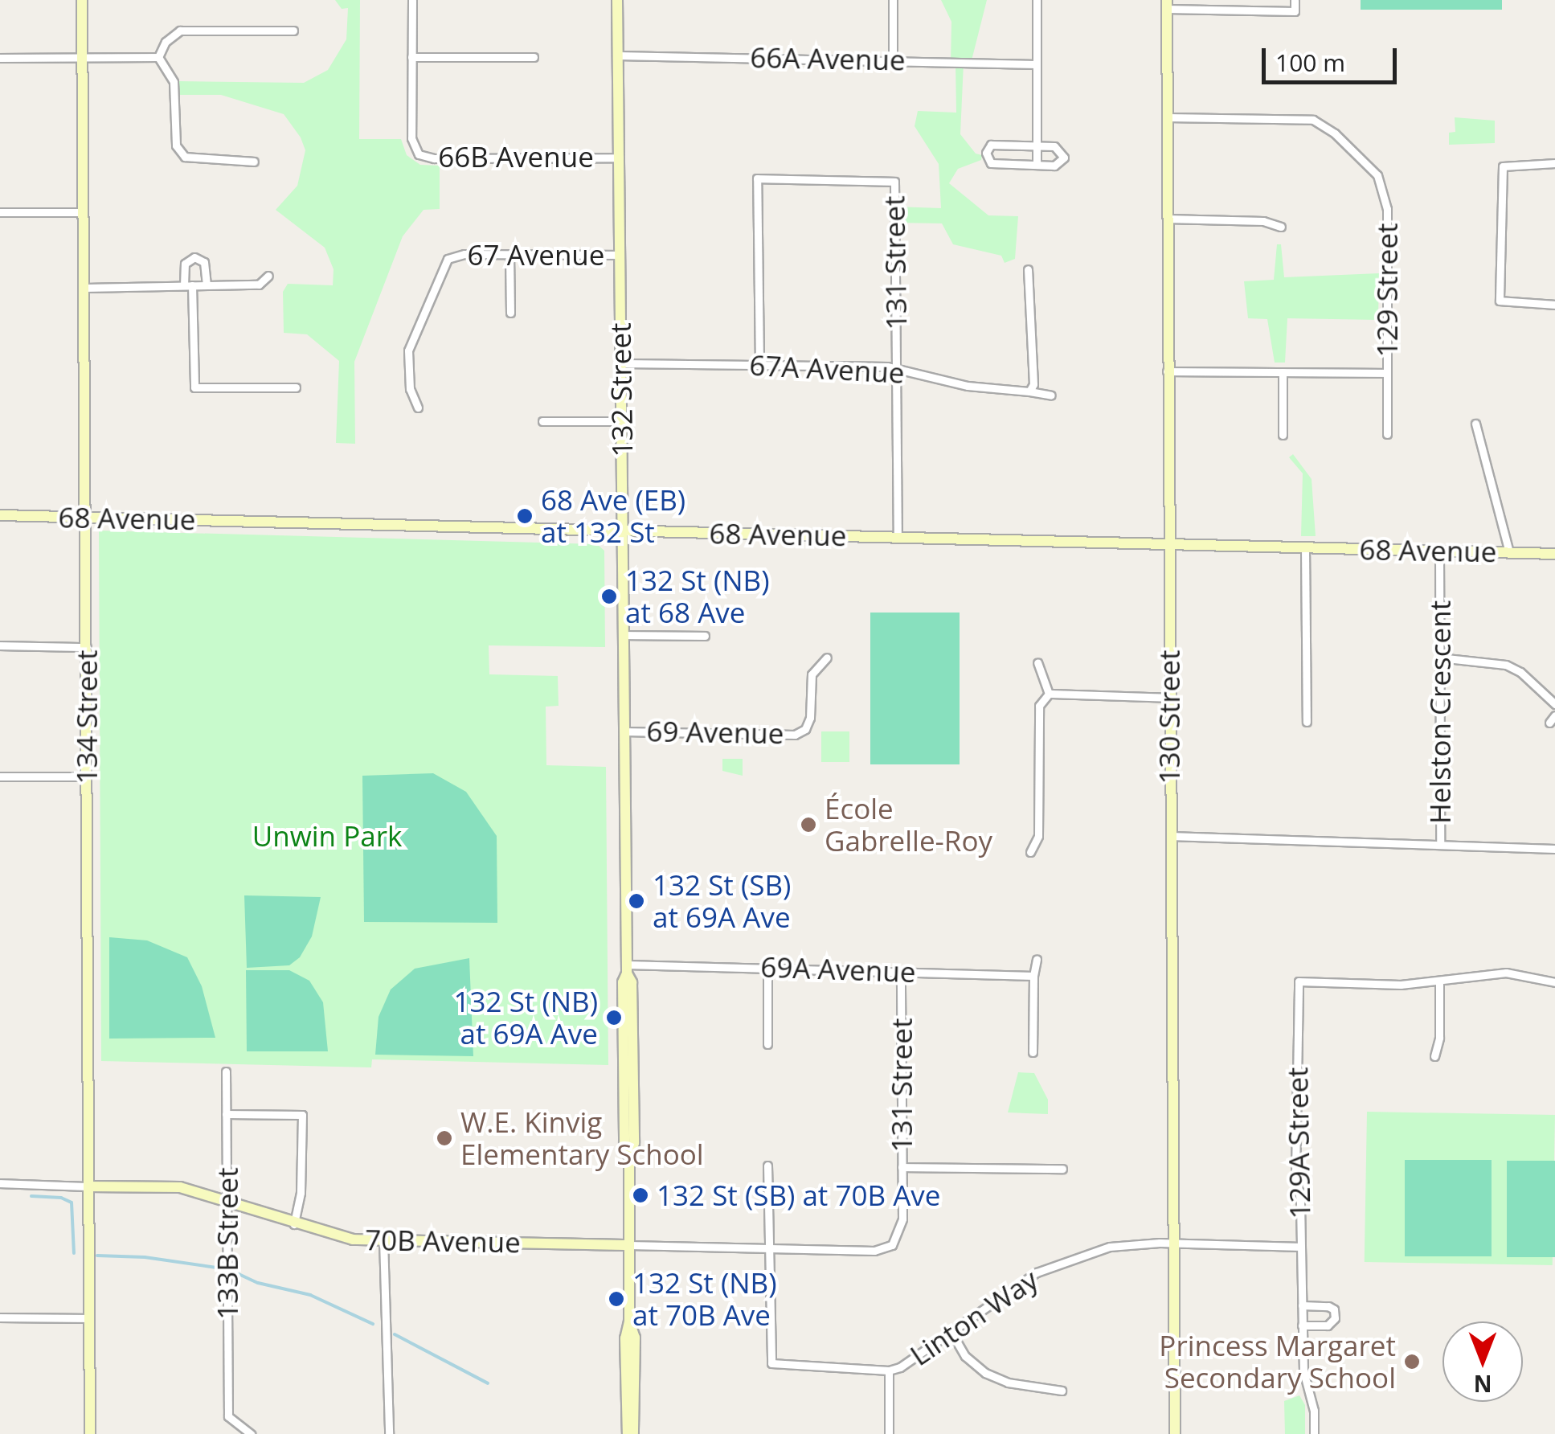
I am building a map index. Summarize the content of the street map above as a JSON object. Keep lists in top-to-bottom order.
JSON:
{
  "streets": {
    "street": [
      "66A Avenue",
      "66B Avenue",
      "67 Avenue",
      "131 Street",
      "129 Street",
      "67A Avenue",
      "132 Street",
      "68 Avenue",
      "Helston Crescent",
      "134 Street",
      "130 Street",
      "69 Avenue",
      "69A Avenue",
      "129A Street",
      "70B Avenue",
      "133B Street",
      "Linton Way"
    ]
  },
  "crossings": [
    ["66A Avenue", "132 Street"],
    ["66B Avenue", "132 Street"],
    ["67 Avenue", "132 Street"],
    ["131 Street", "67A Avenue"],
    ["131 Street", "68 Avenue"],
    ["131 Street", "69A Avenue"],
    ["131 Street", "70B Avenue"],
    ["129 Street", "130 Street"],
    ["67A Avenue", "132 Street"],
    ["132 Street", "68 Avenue"],
    ["132 Street", "69 Avenue"],
    ["132 Street", "69A Avenue"],
    ["132 Street", "70B Avenue"],
    ["68 Avenue", "Helston Crescent"],
    ["68 Avenue", "134 Street"],
    ["68 Avenue", "130 Street"],
    ["Helston Crescent", "130 Street"],
    ["134 Street", "70B Avenue"],
    ["130 Street", "Linton Way"],
    ["70B Avenue", "133B Street"],
    ["70B Avenue", "Linton Way"]
  ],
  "parks": ["Unwin Park"],
  "places": [
    "68 Ave (EB) at 132 St",
    "132 St (NB) at 68 Ave",
    "École Gabrelle-Roy",
    "132 St (SB) at 69A Ave",
    "132 St (NB) at 69A Ave",
    "W.E. Kinvig Elementary School",
    "132 St (SB) at 70B Ave",
    "132 St (NB) at 70B Ave",
    "Princess Margaret Secondary School"
  ],
  "scale_bar": "100 m",
  "north": "bottom"
}
